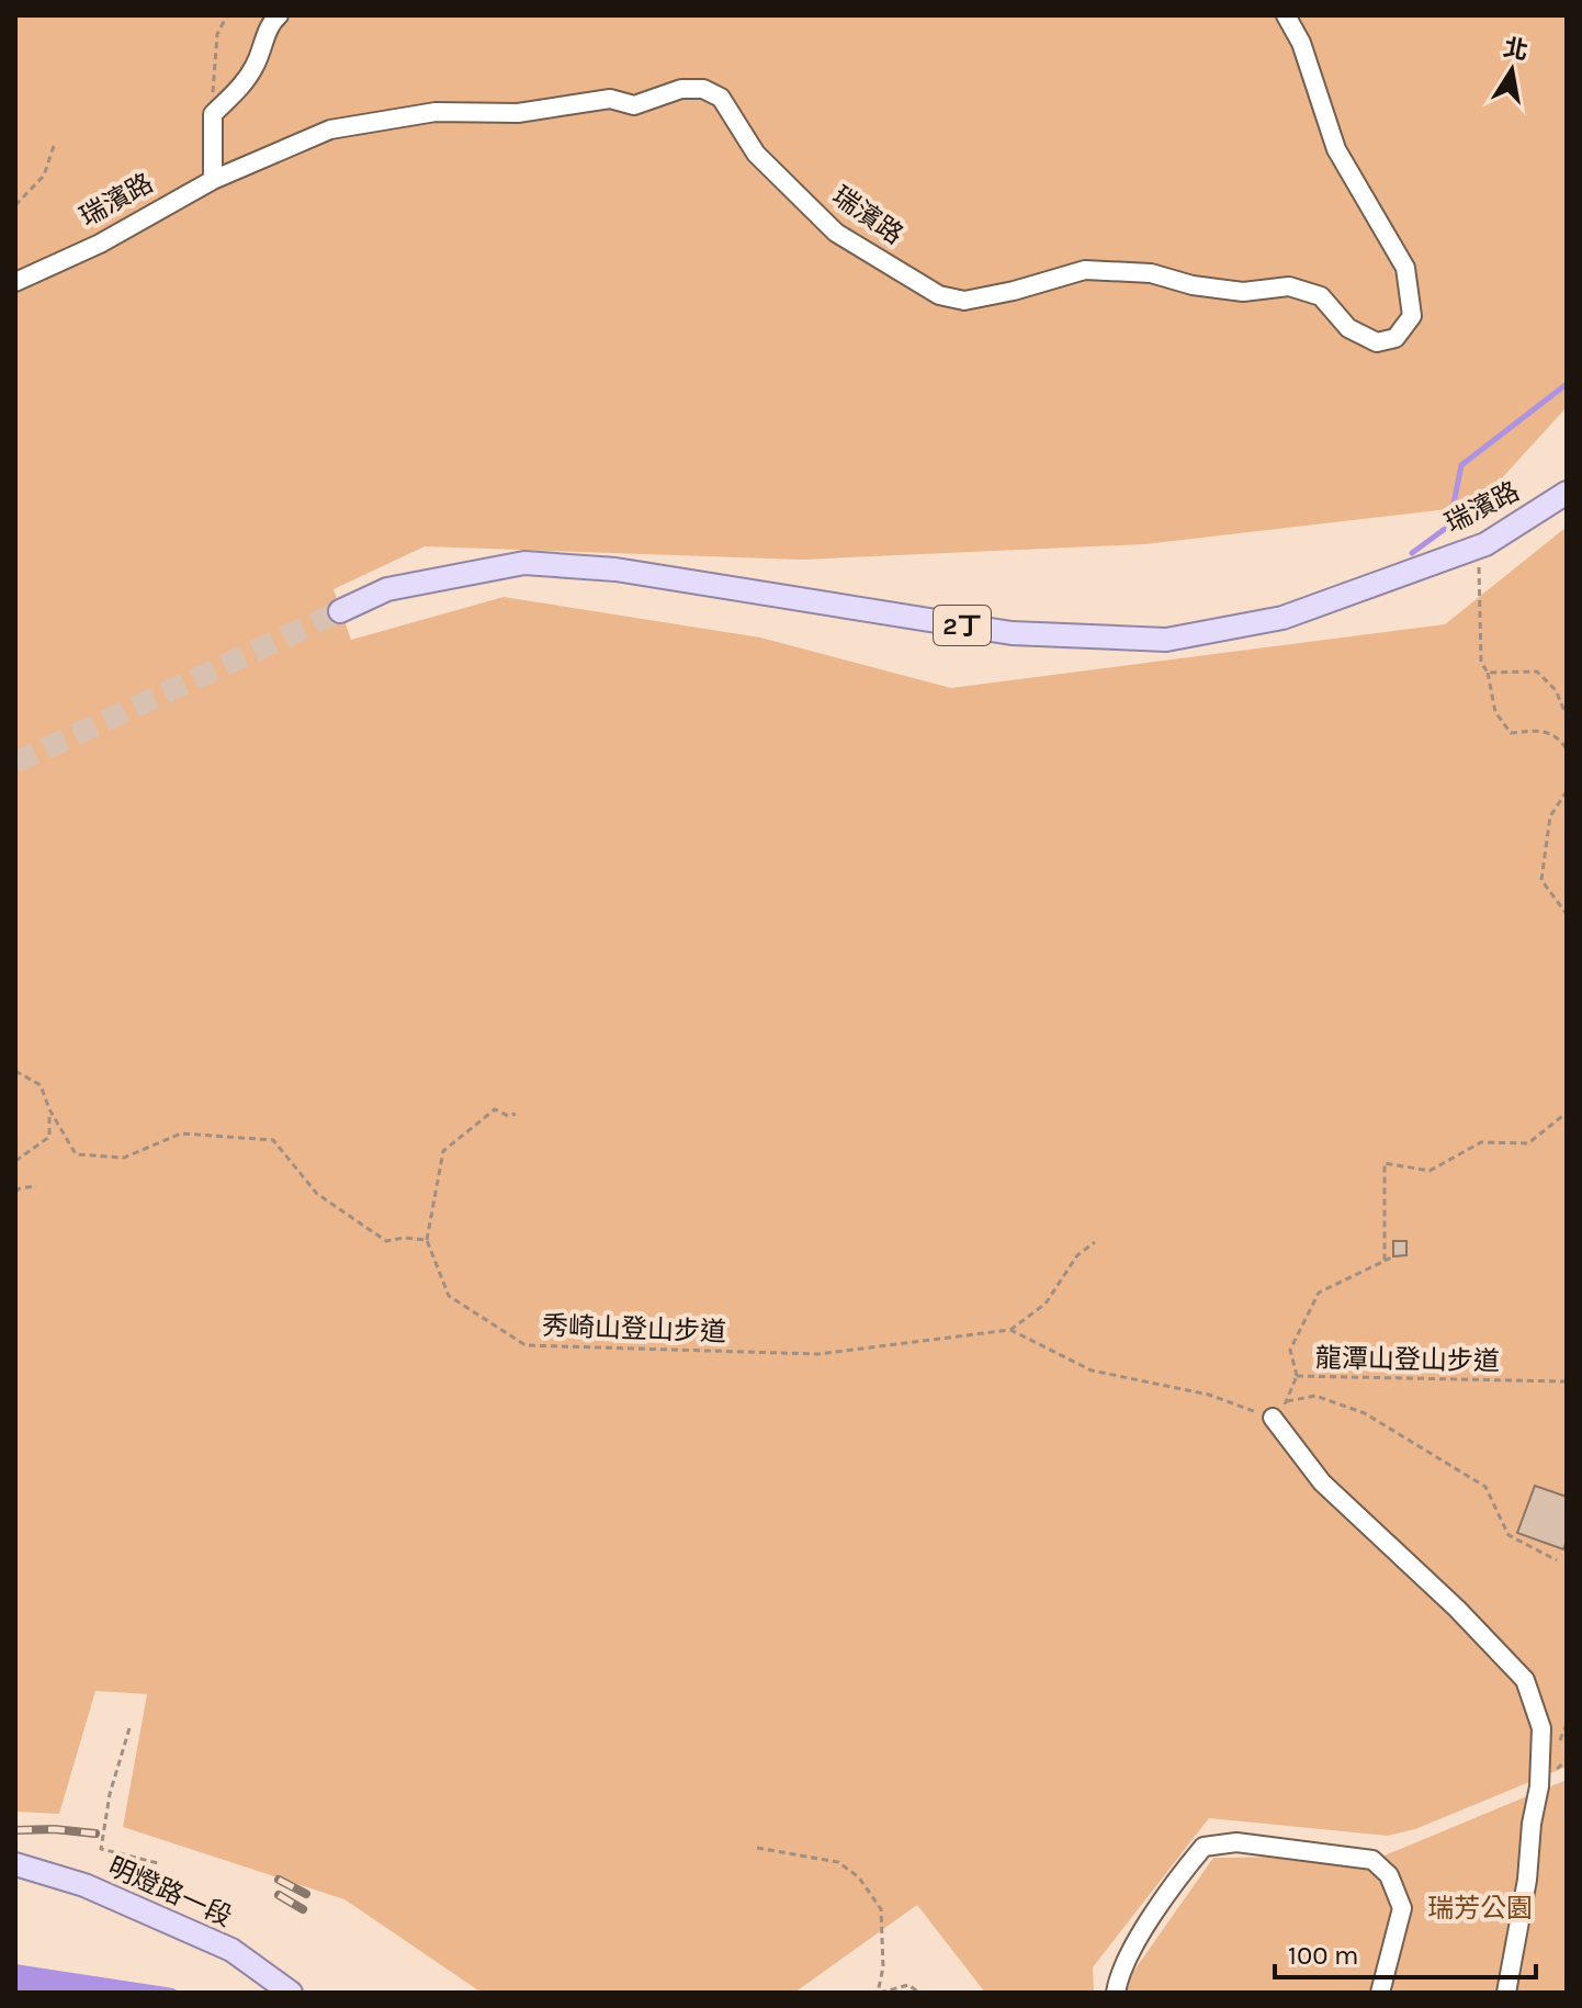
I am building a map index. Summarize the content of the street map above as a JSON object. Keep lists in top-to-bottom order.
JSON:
{
  "streets": {
    "main road": ["瑞濱路", "2丁", "明燈路一段"],
    "path": ["秀崎山登山步道", "龍潭山登山步道"]
  },
  "parks": ["瑞芳公園"],
  "scale_bar": "100 m",
  "north": "top"
}
